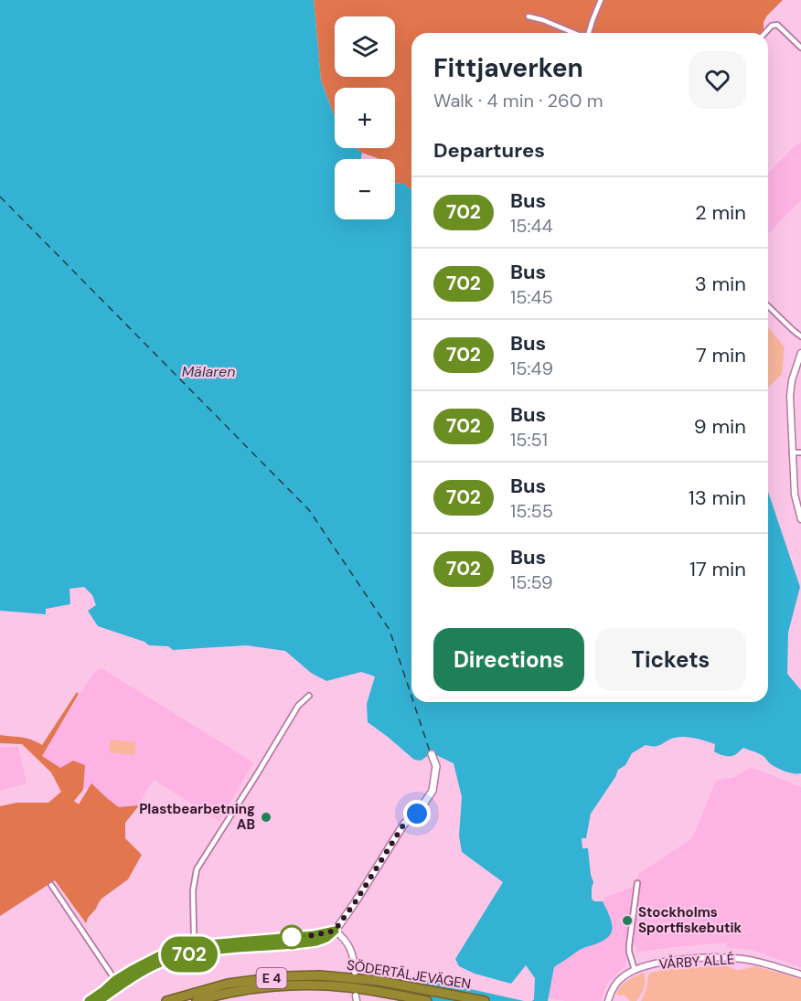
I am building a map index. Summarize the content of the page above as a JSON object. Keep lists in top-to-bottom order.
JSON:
{
  "streets": {
    "highway": ["SÖDERTÄLJEVÄGEN", "E 4"],
    "street": ["VÅRBY ALLÉ"]
  },
  "water": ["Mälaren"],
  "places": ["Plastbearbetning AB", "Stockholms Sportfiskebutik"],
  "lines": ["bus line 702"],
  "page": {
    "on_map": "702",
    "map_buttons": ["+", "−"],
    "heading": [
      ["Fittjaverken", "Walk · 4 min · 260 m"],
      "Departures"
    ],
    "list": [
      {
        "mark": "702",
        "name": "Bus",
        "note": "15:44",
        "value": "2 min"
      },
      {
        "mark": "702",
        "name": "Bus",
        "note": "15:45",
        "value": "3 min"
      },
      {
        "mark": "702",
        "name": "Bus",
        "note": "15:49",
        "value": "7 min"
      },
      {
        "mark": "702",
        "name": "Bus",
        "note": "15:51",
        "value": "9 min"
      },
      {
        "mark": "702",
        "name": "Bus",
        "note": "15:55",
        "value": "13 min"
      },
      {
        "mark": "702",
        "name": "Bus",
        "note": "15:59",
        "value": "17 min"
      }
    ],
    "buttons": ["Directions", "Tickets"]
  }
}
